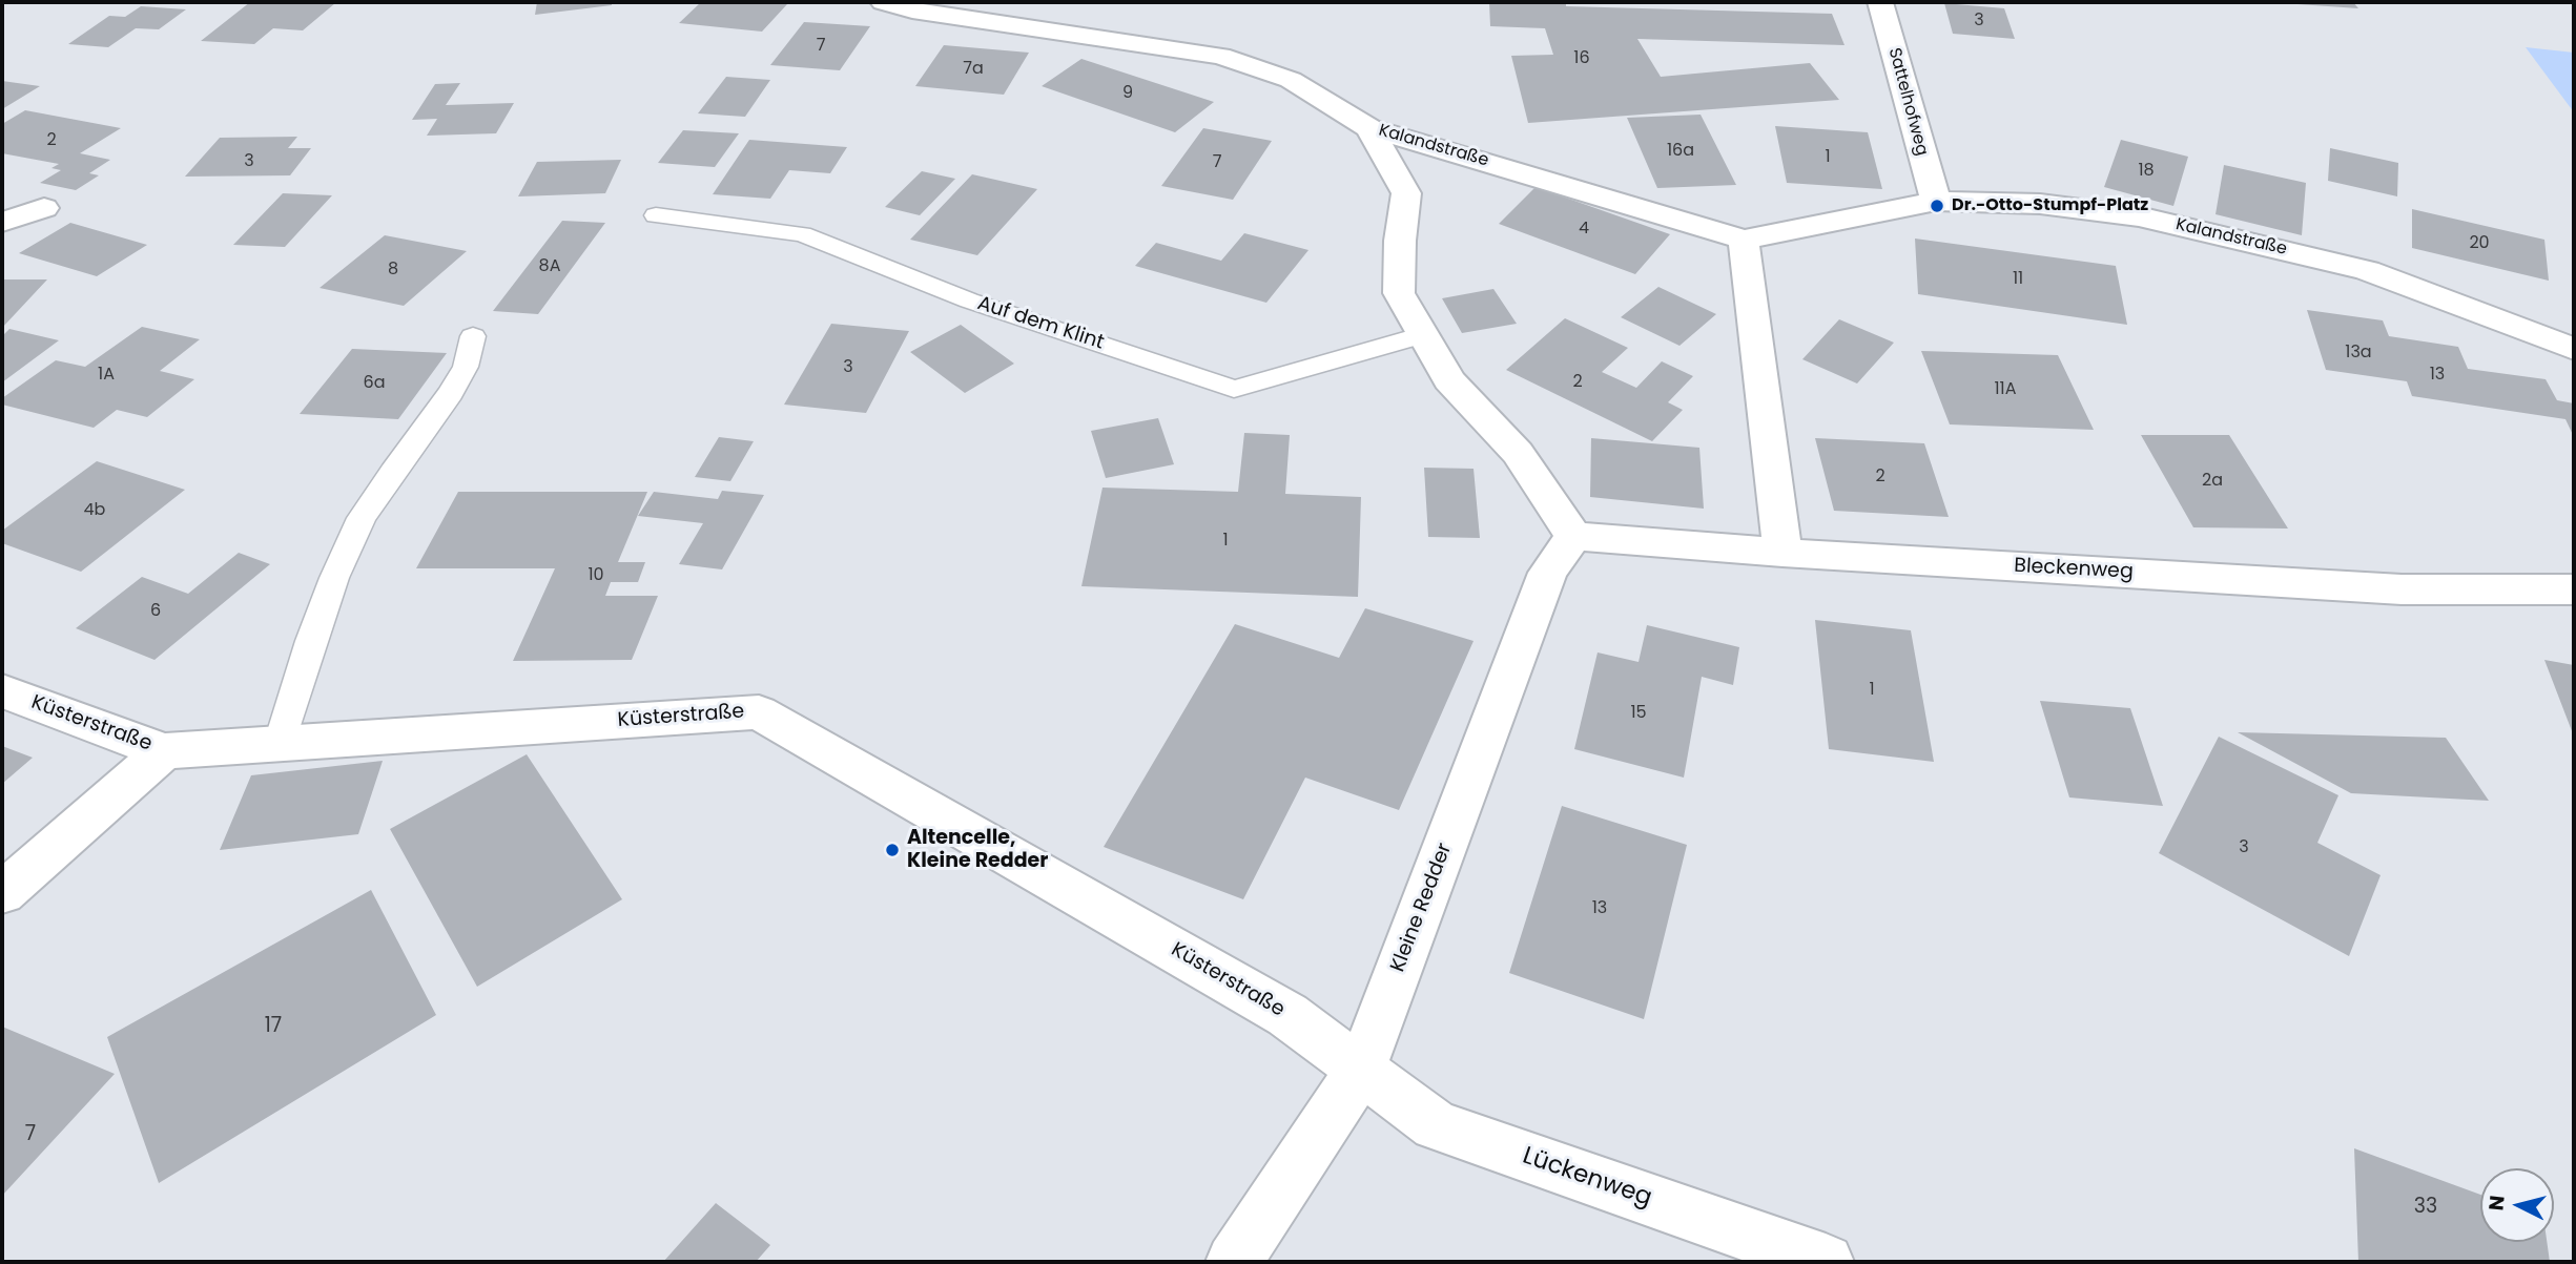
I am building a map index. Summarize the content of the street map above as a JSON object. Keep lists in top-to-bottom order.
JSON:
{
  "streets": {
    "street": [
      "Sattelhofweg",
      "Kalandstraße",
      "Bleckenweg",
      "Küsterstraße",
      "Kleine Redder",
      "Lückenweg"
    ],
    "lane": ["Auf dem Klint"]
  },
  "crossings": [
    ["Sattelhofweg", "Kalandstraße"],
    ["Bleckenweg", "Kleine Redder"],
    ["Küsterstraße", "Kleine Redder"],
    ["Küsterstraße", "Lückenweg"],
    ["Kleine Redder", "Lückenweg"]
  ],
  "places": ["Dr.-Otto-Stumpf-Platz", "Altencelle, Kleine Redder"],
  "house_numbers": [
    "3",
    "7",
    "16",
    "7a",
    "9",
    "2",
    "16a",
    "1",
    "3",
    "7",
    "18",
    "4",
    "20",
    "8A",
    "8",
    "11",
    "13a",
    "3",
    "1A",
    "13",
    "2",
    "6a",
    "11A",
    "2",
    "2a",
    "4b",
    "1",
    "10",
    "6",
    "1",
    "15",
    "3",
    "13",
    "17",
    "7",
    "33"
  ],
  "north": "left"
}
